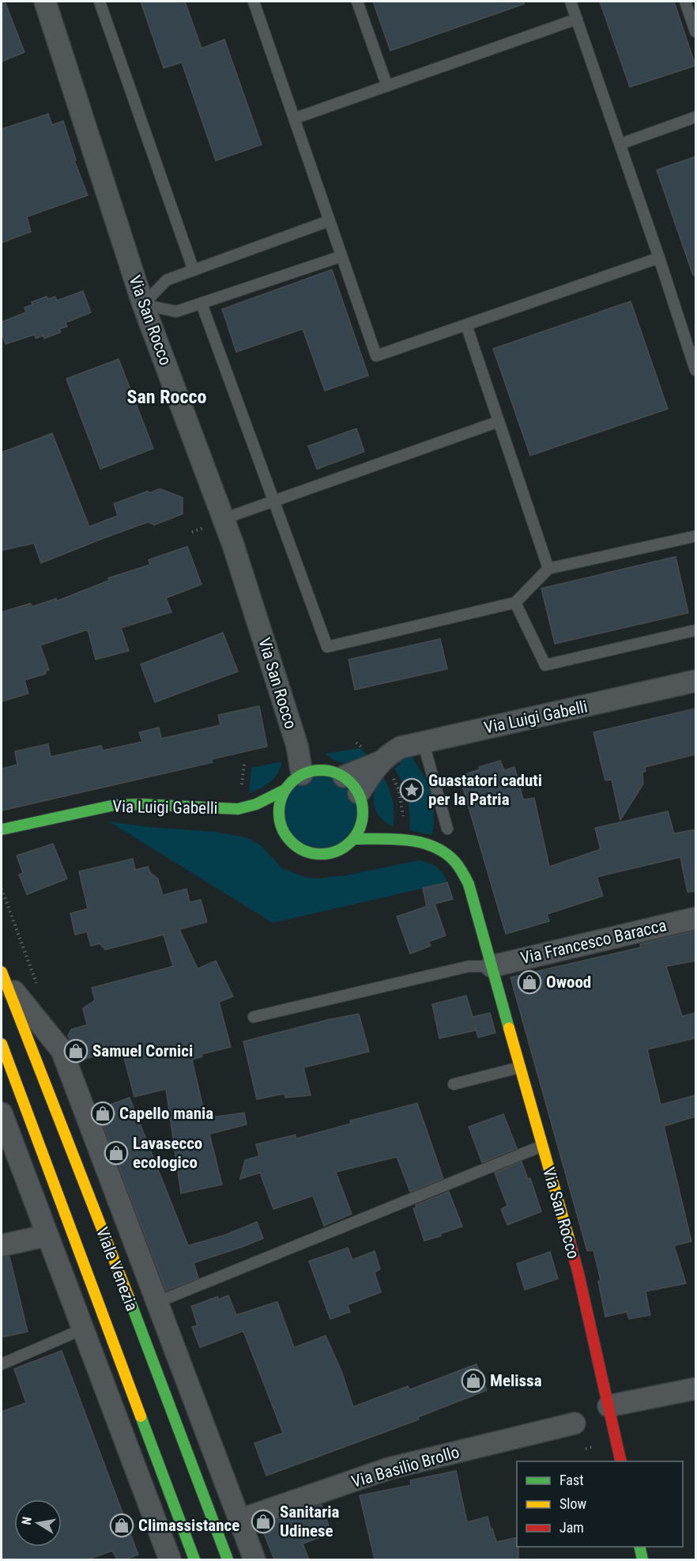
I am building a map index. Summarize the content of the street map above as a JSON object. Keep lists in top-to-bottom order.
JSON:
{
  "streets": {
    "street": [
      "Via San Rocco",
      "Via Luigi Gabelli",
      "Via Francesco Baracca",
      "Viale Venezia",
      "Via Basilio Brollo"
    ]
  },
  "crossings": [
    ["Via San Rocco", "Via Luigi Gabelli"],
    ["Via San Rocco", "Via Francesco Baracca"],
    ["Via San Rocco", "Viale Venezia"],
    ["Viale Venezia", "Via Basilio Brollo"]
  ],
  "districts": ["San Rocco"],
  "places": {
    "place": ["Guastatori caduti per la Patria"],
    "shop": [
      "Owood",
      "Samuel Cornici",
      "Capello mania",
      "Lavasecco ecologico",
      "Melissa",
      "Sanitaria Udinese",
      "Climassistance"
    ]
  },
  "legend": ["Fast", "Slow", "Jam"],
  "north": "left"
}
